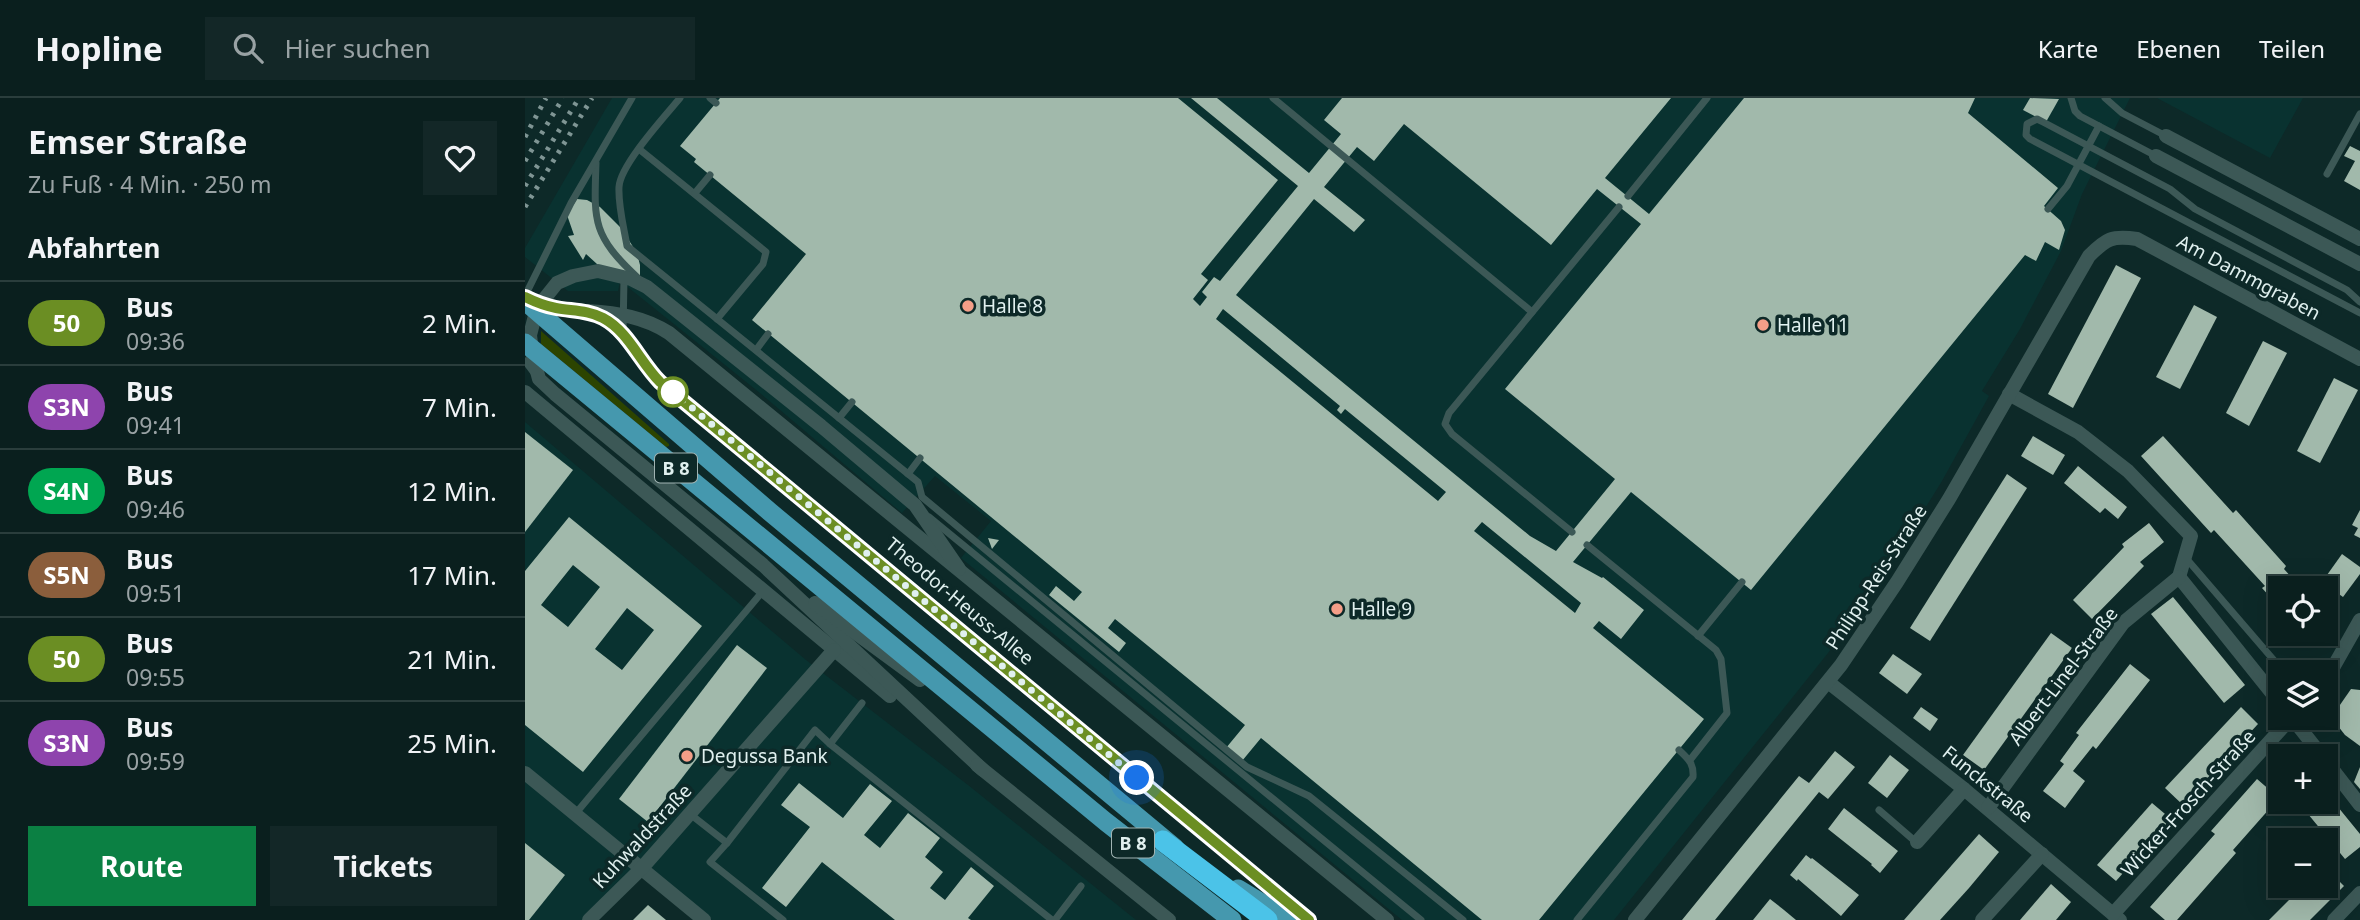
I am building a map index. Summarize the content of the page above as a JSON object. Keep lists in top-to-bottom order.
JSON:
{
  "streets": {
    "main road": ["B 8"],
    "street": [
      "Am Dammgraben",
      "Philipp-Reis-Straße",
      "Theodor-Heuss-Allee",
      "Albert-Linel-Straße",
      "Funckstraße",
      "Wicker-Frosch-Straße",
      "Kuhwaldstraße"
    ]
  },
  "crossings": [
    ["Am Dammgraben", "Philipp-Reis-Straße"],
    ["B 8", "Theodor-Heuss-Allee"],
    ["Philipp-Reis-Straße", "Funckstraße"],
    ["Albert-Linel-Straße", "Funckstraße"],
    ["Funckstraße", "Wicker-Frosch-Straße"]
  ],
  "places": [
    "Halle 8",
    "Halle 11",
    "Halle 9",
    "Degussa Bank"
  ],
  "lines": ["bus line 50"],
  "page": {
    "header": "Hopline",
    "search": "Hier suchen",
    "nav": ["Karte", "Ebenen", "Teilen"],
    "heading": [
      ["Emser Straße", "Zu Fuß · 4 Min. · 250 m"],
      "Abfahrten"
    ],
    "list": [
      {
        "mark": "50",
        "name": "Bus",
        "note": "09:36",
        "value": "2 Min."
      },
      {
        "mark": "S3N",
        "name": "Bus",
        "note": "09:41",
        "value": "7 Min."
      },
      {
        "mark": "S4N",
        "name": "Bus",
        "note": "09:46",
        "value": "12 Min."
      },
      {
        "mark": "S5N",
        "name": "Bus",
        "note": "09:51",
        "value": "17 Min."
      },
      {
        "mark": "50",
        "name": "Bus",
        "note": "09:55",
        "value": "21 Min."
      },
      {
        "mark": "S3N",
        "name": "Bus",
        "note": "09:59",
        "value": "25 Min."
      }
    ],
    "map_buttons": ["+", "−"],
    "buttons": ["Route", "Tickets"]
  }
}
